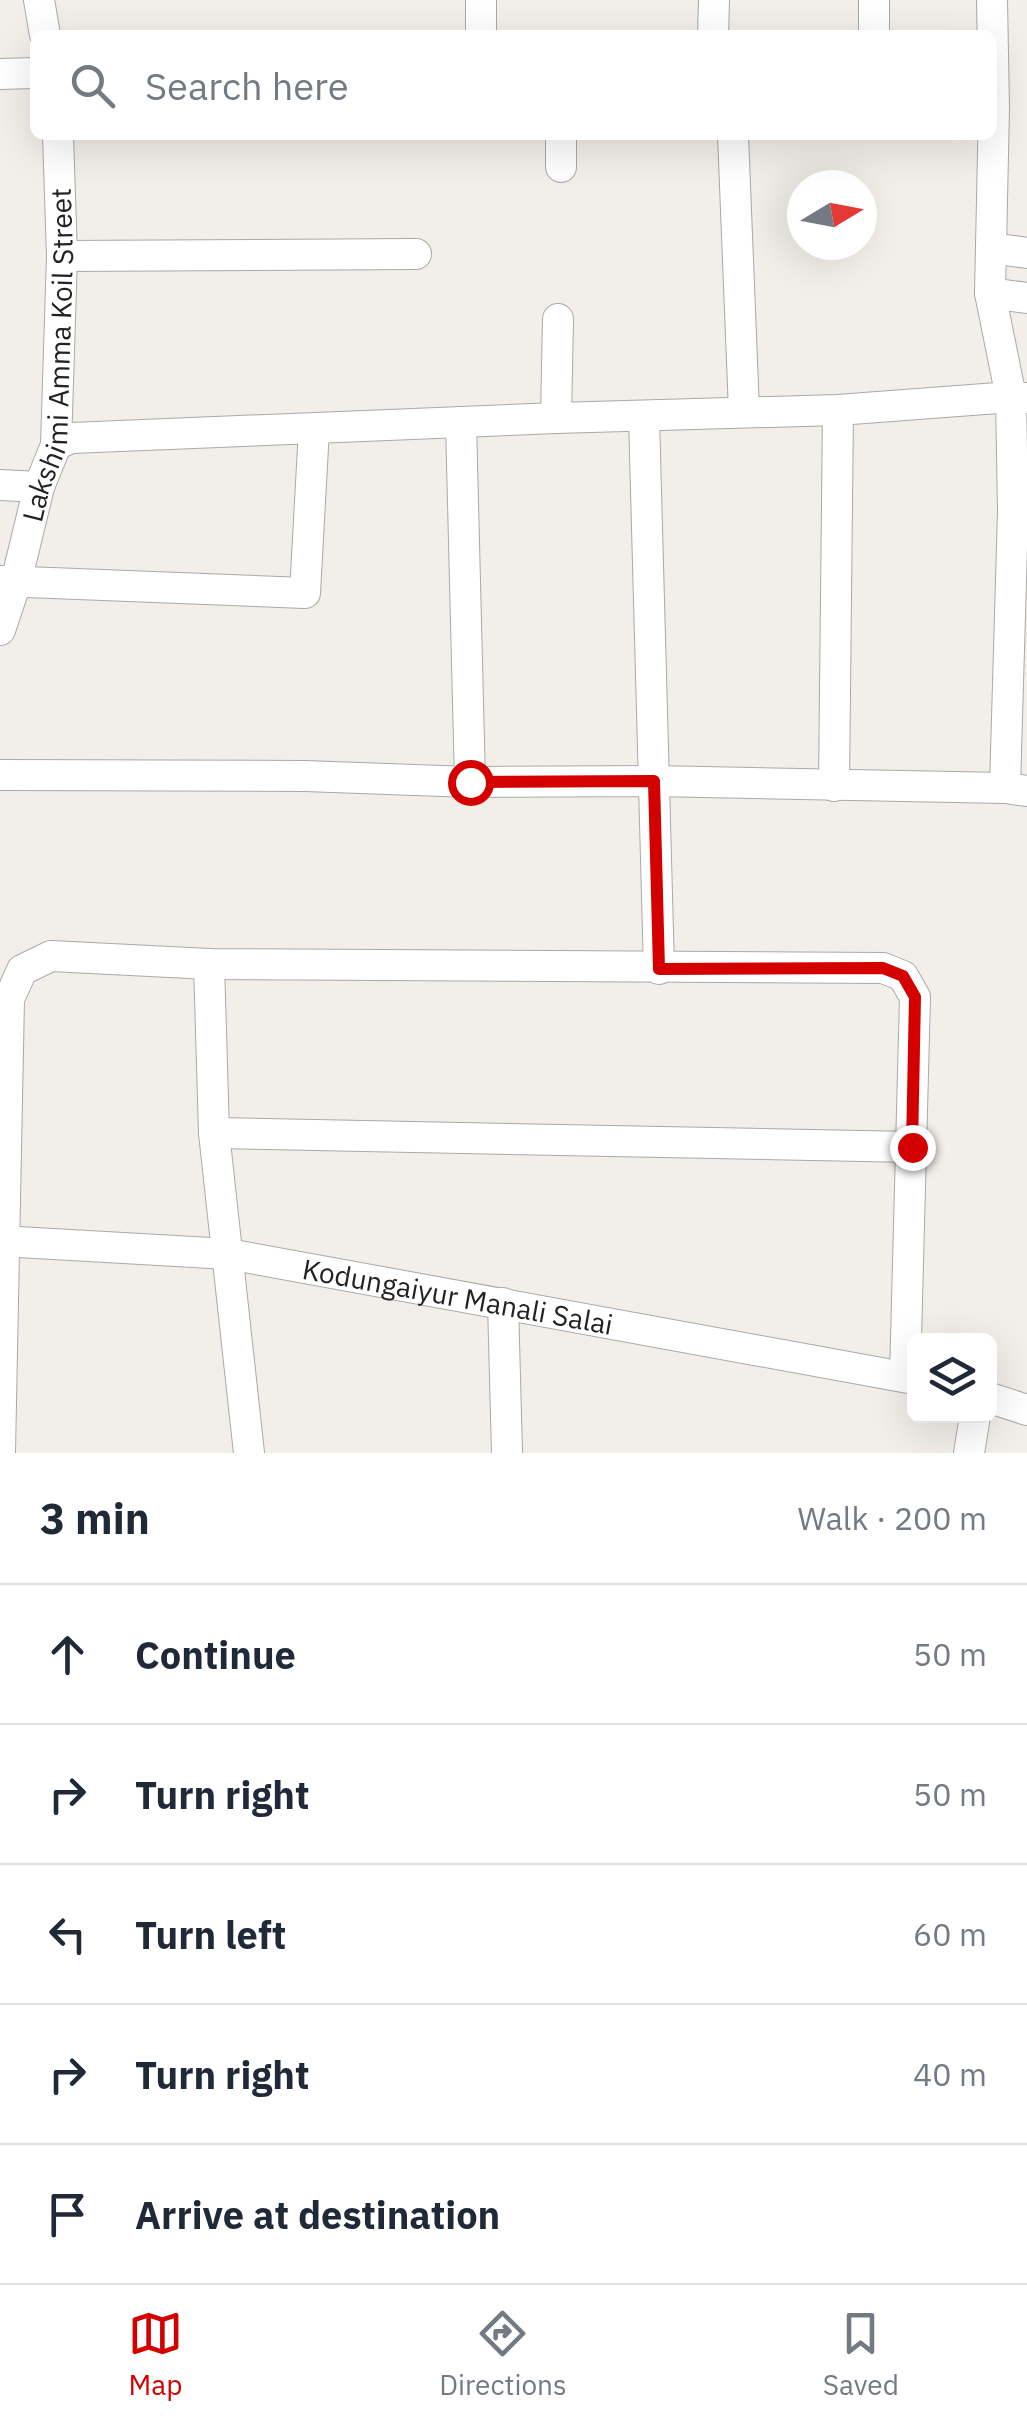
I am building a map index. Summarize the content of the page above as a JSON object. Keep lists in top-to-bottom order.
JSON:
{
  "streets": {
    "street": ["Lakshimi Amma Koil Street", "Kodungaiyur Manali Salai"]
  },
  "north": "right",
  "page": {
    "search": "Search here",
    "heading": ["3 min", "Walk · 200 m"],
    "list": [
      ["Continue", "50 m"],
      ["Turn right", "50 m"],
      ["Turn left", "60 m"],
      ["Turn right", "40 m"],
      "Arrive at destination"
    ],
    "nav": ["Map", "Directions", "Saved"]
  }
}
